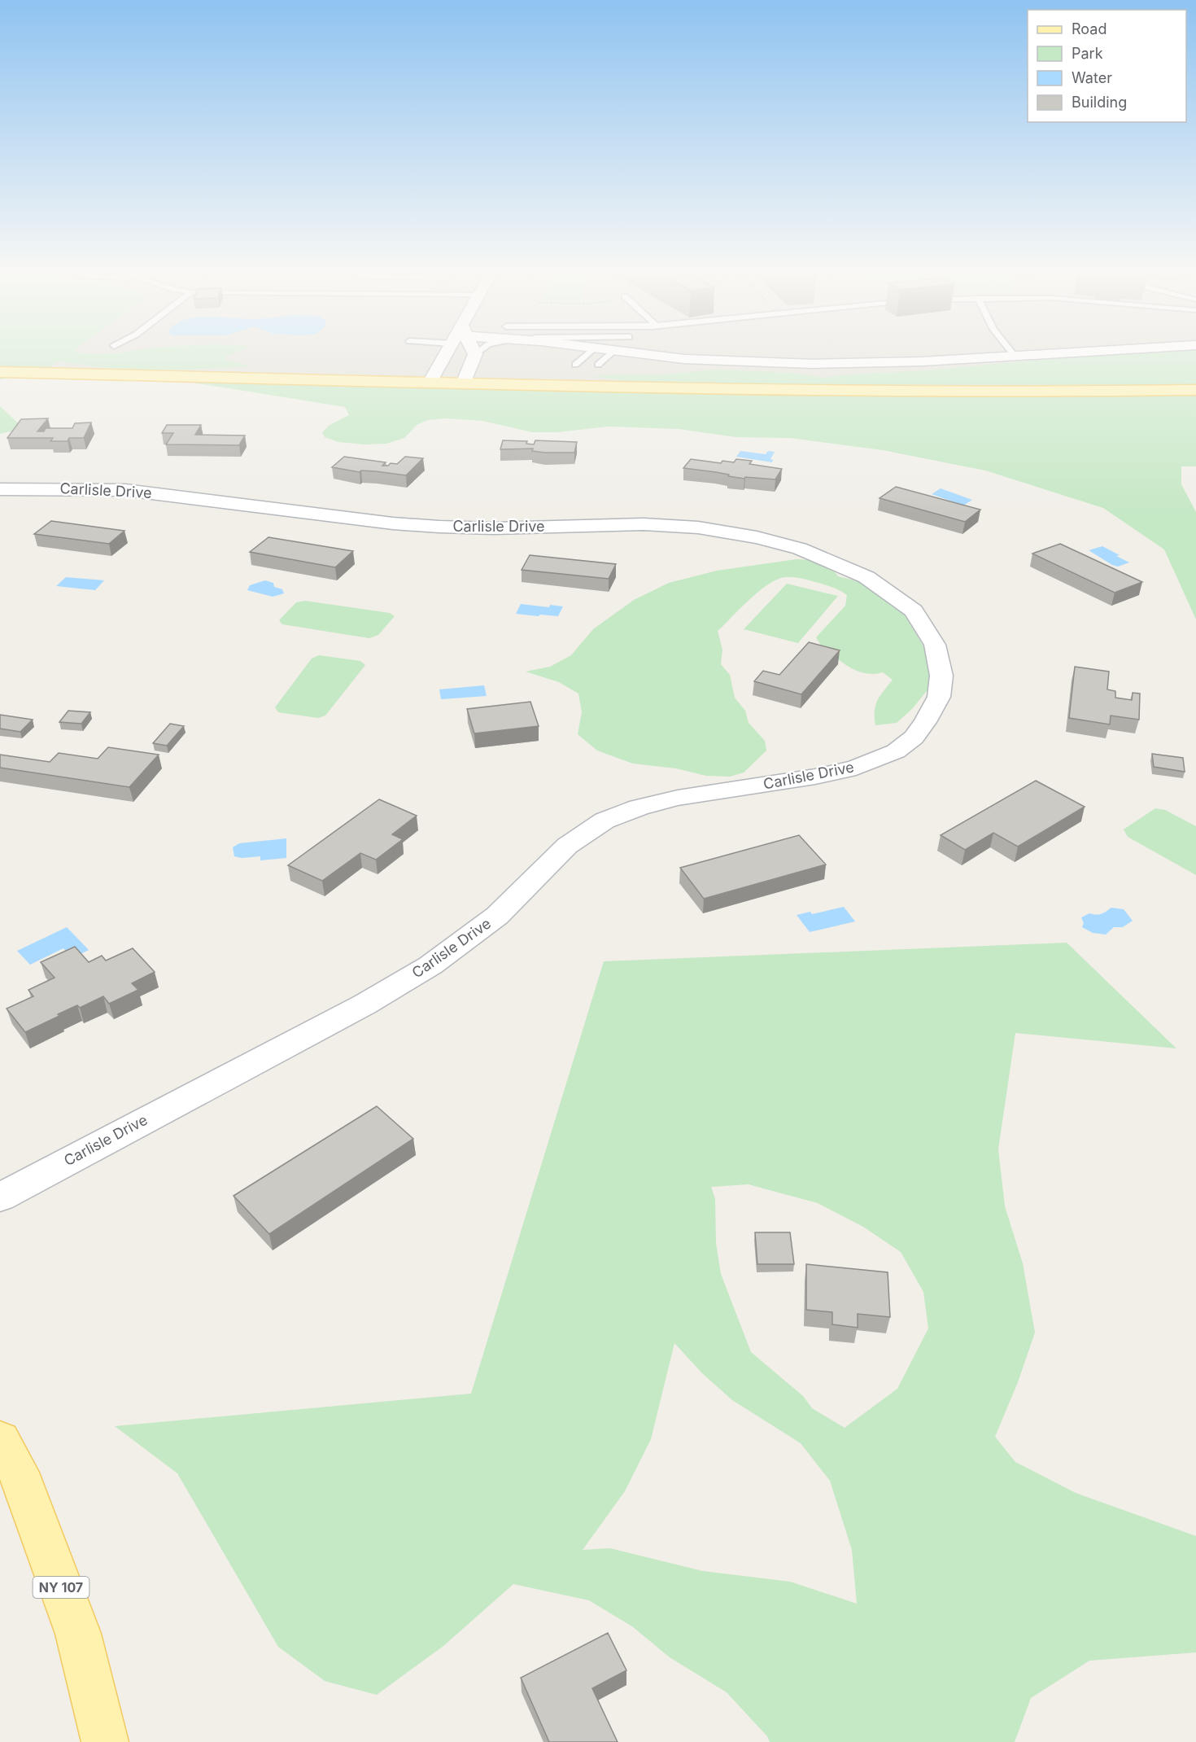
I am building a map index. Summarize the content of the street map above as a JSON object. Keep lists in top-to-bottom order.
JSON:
{
  "streets": {
    "main road": ["NY 107"],
    "street": ["Carlisle Drive"]
  },
  "legend": [
    "Road",
    "Park",
    "Water",
    "Building"
  ]
}
